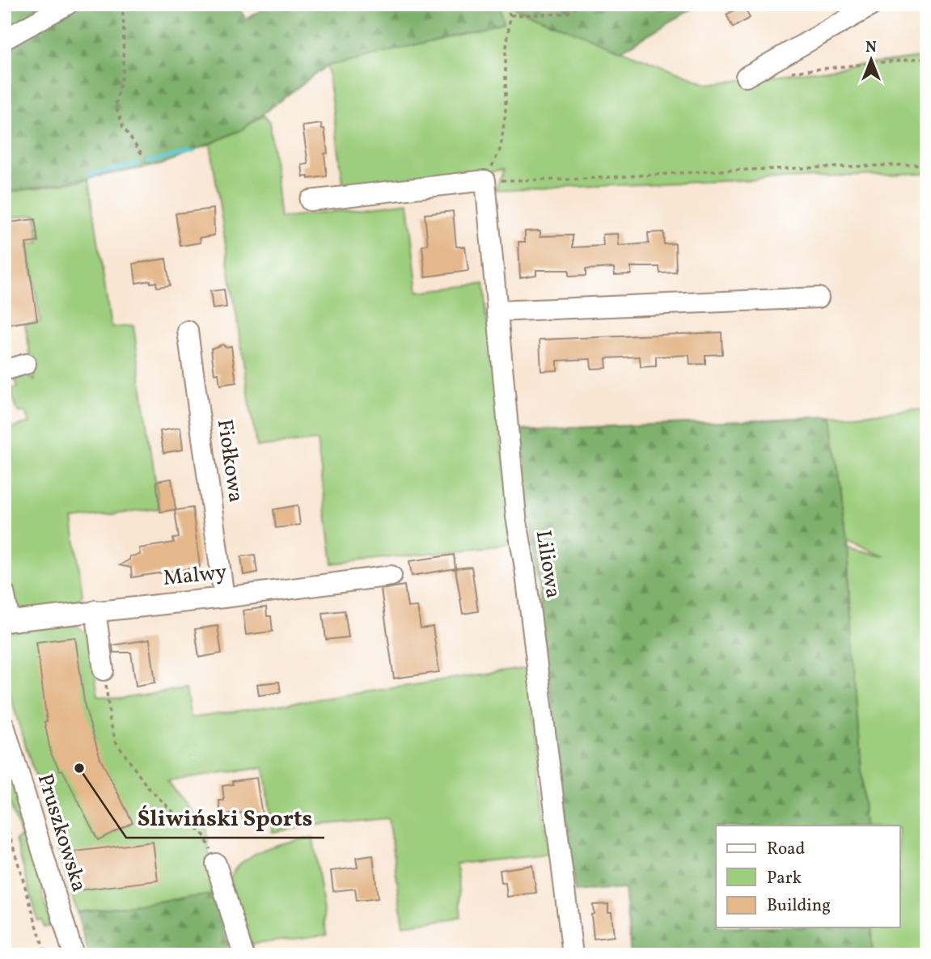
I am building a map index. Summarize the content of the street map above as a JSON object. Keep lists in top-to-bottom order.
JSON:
{
  "streets": {
    "street": [
      "Fiołkowa",
      "Liliowa",
      "Malwy",
      "Pruszkowska"
    ]
  },
  "crossings": [
    ["Fiołkowa", "Malwy"]
  ],
  "places": ["Śliwiński Sports"],
  "legend": ["Road", "Park", "Building"],
  "north": "top"
}
